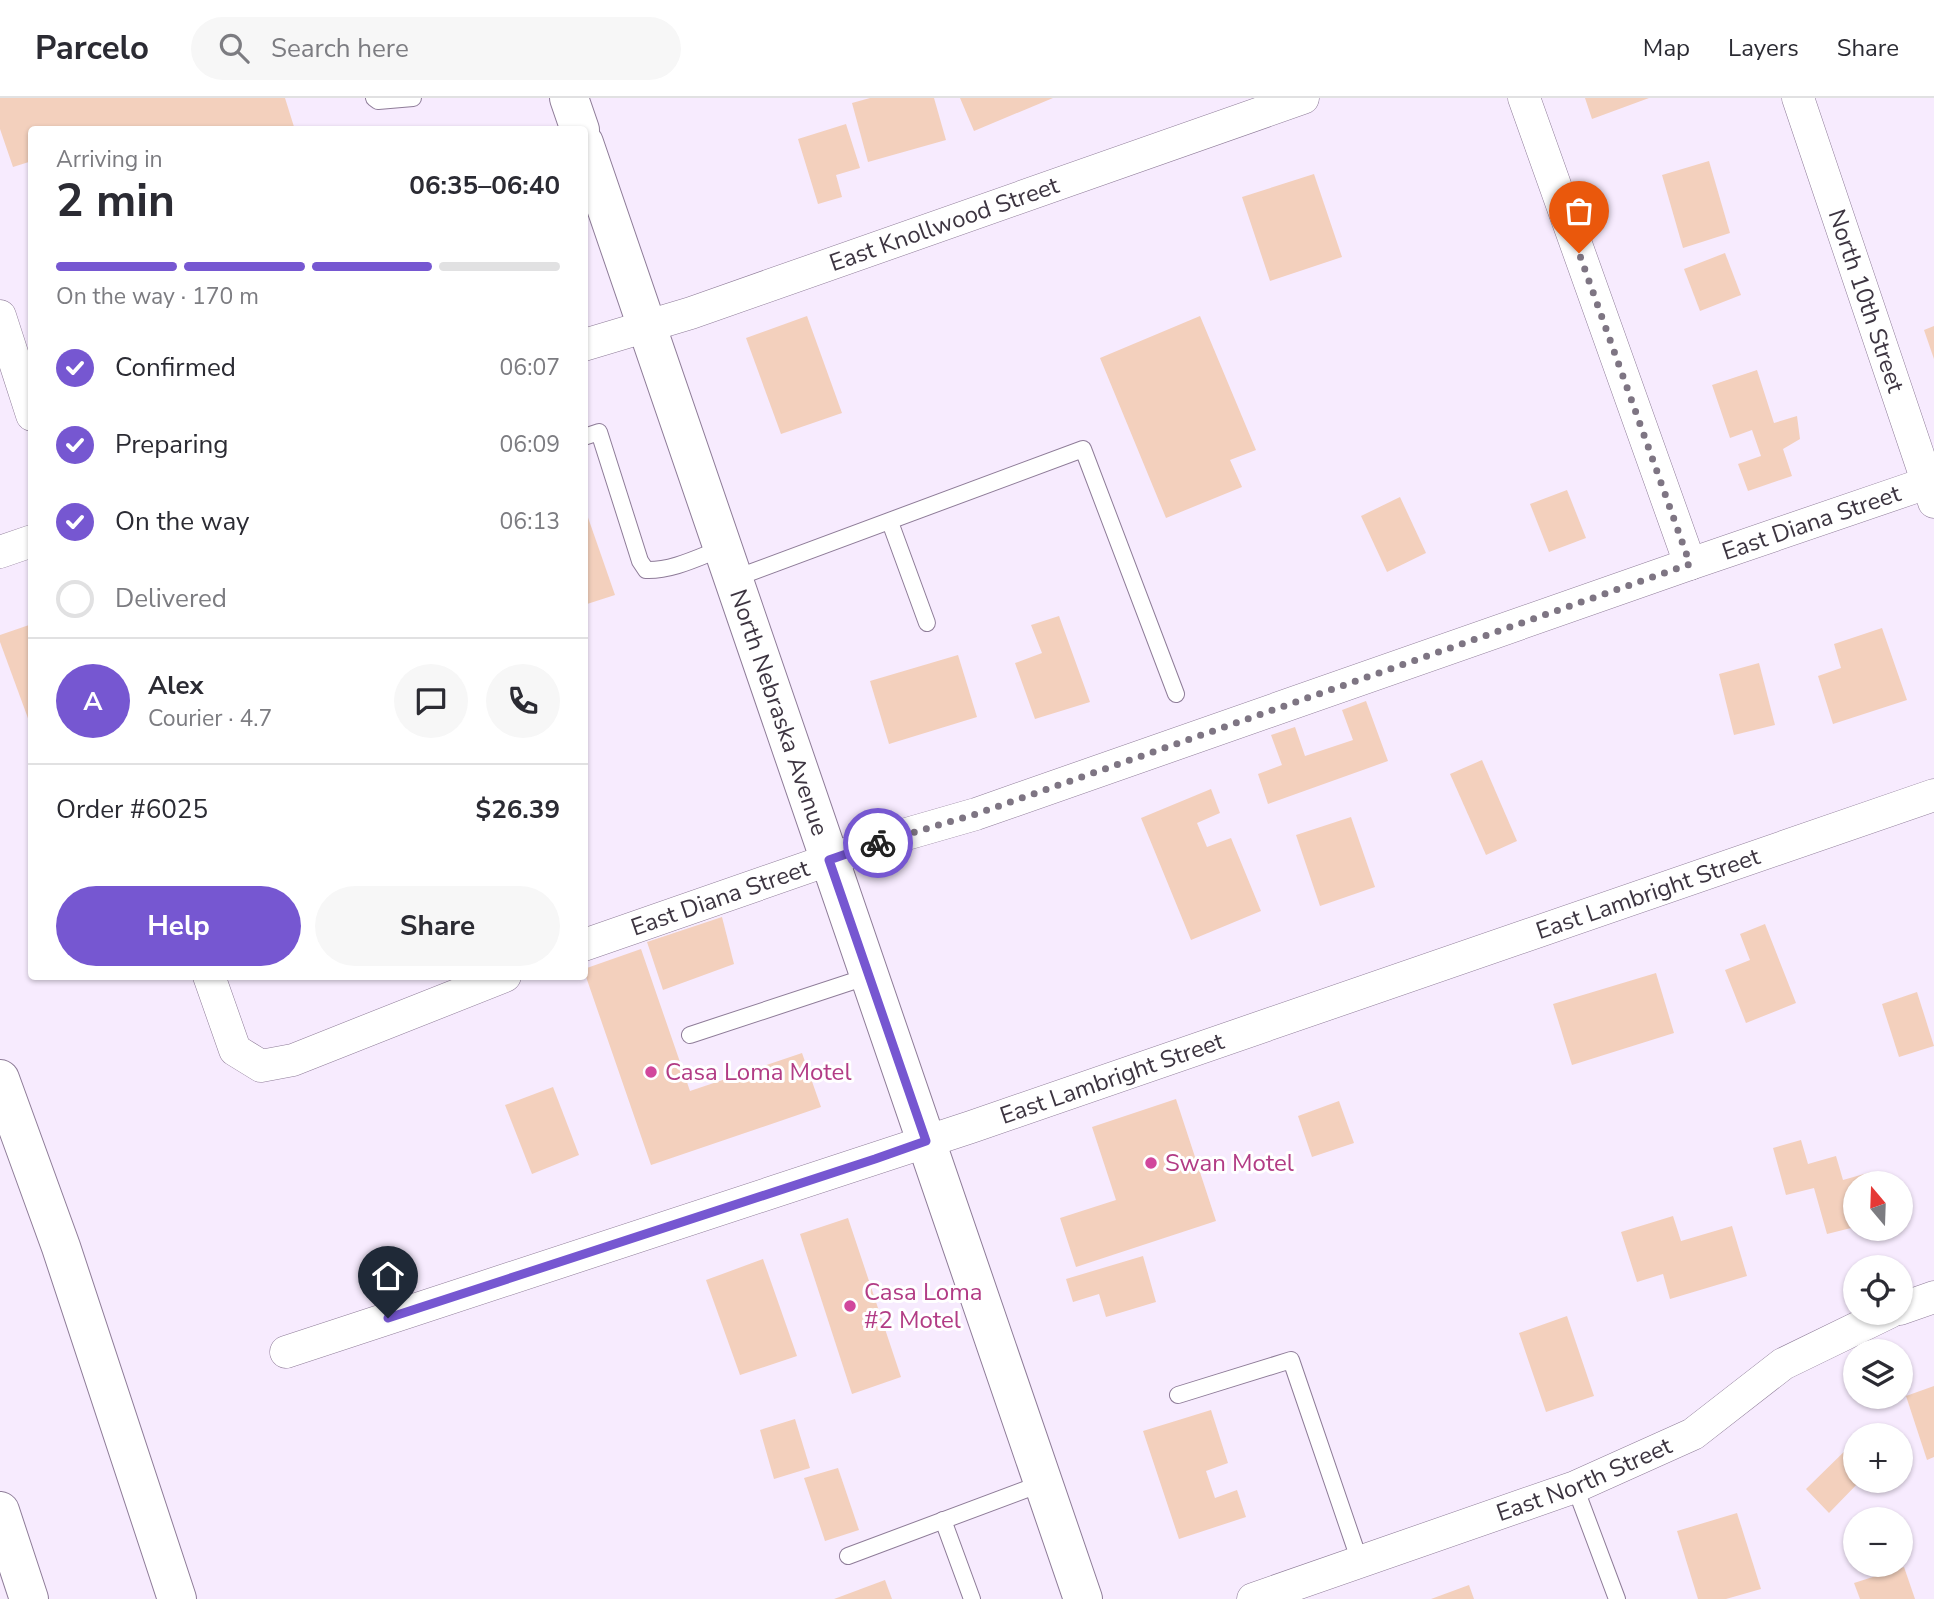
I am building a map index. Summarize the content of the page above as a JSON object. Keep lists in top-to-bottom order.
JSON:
{
  "streets": {
    "main road": ["North Nebraska Avenue"],
    "street": [
      "East Knollwood Street",
      "North 10th Street",
      "East Diana Street",
      "East Lambright Street",
      "East North Street"
    ]
  },
  "crossings": [
    ["East Knollwood Street", "North Nebraska Avenue"],
    ["North 10th Street", "East Diana Street"],
    ["East Diana Street", "North Nebraska Avenue"],
    ["North Nebraska Avenue", "East Lambright Street"]
  ],
  "places": ["Casa Loma Motel", "Swan Motel", "Casa Loma #2 Motel"],
  "north": "top",
  "page": {
    "header": "Parcelo",
    "search": "Search here",
    "nav": ["Map", "Layers", "Share"],
    "heading": ["2 min", "Arriving in", "06:35–06:40"],
    "panel": [
      "Alex",
      "Courier · 4.7",
      "Order #6025",
      "$26.39"
    ],
    "bar": "On the way · 170 m",
    "list": [
      ["Confirmed", "06:07"],
      ["Preparing", "06:09"],
      ["On the way", "06:13"],
      "Delivered"
    ],
    "round": "A",
    "buttons": ["Help", "Share"],
    "map_buttons": ["+", "−"]
  }
}
